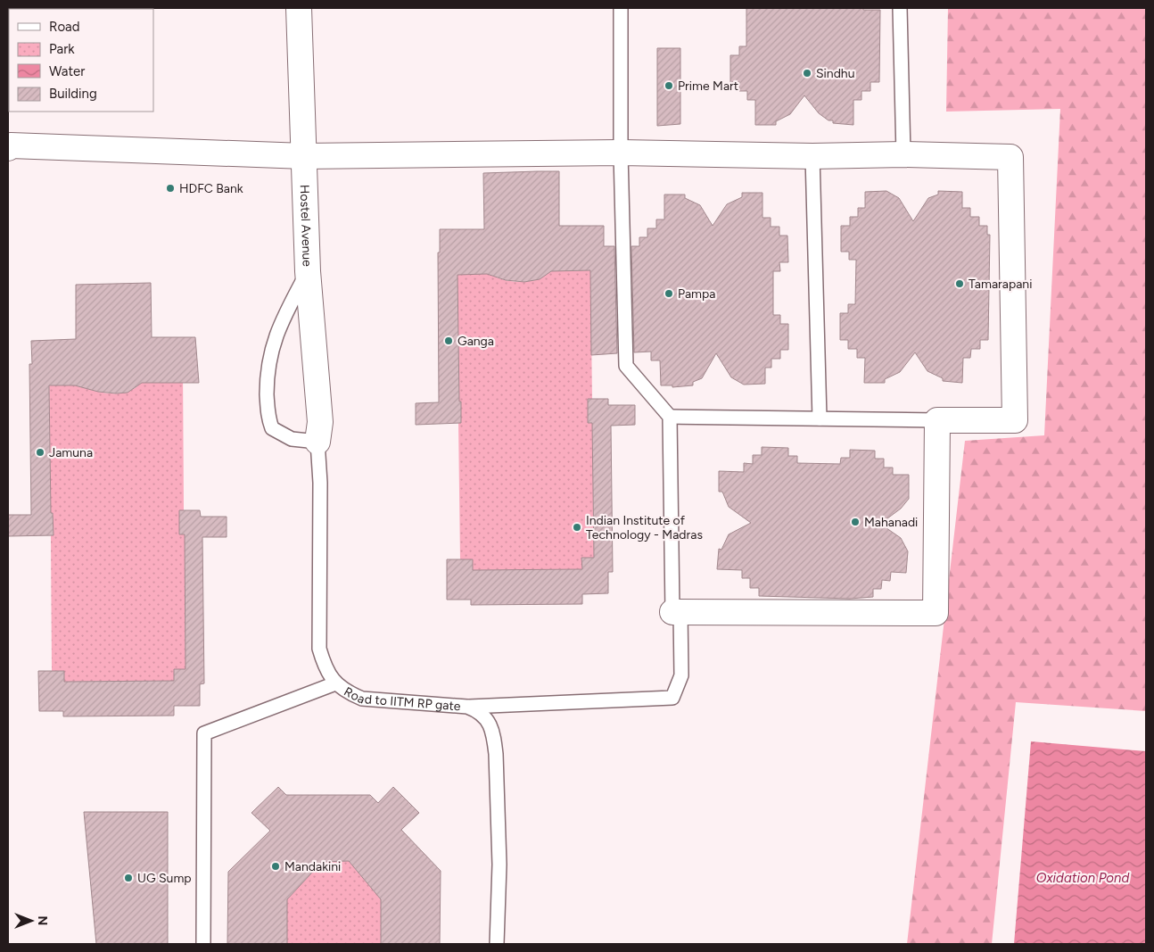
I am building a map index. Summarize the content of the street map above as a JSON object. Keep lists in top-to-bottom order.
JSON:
{
  "streets": {
    "street": ["Hostel Avenue"],
    "lane": ["Road to IITM RP gate"]
  },
  "crossings": [
    ["Hostel Avenue", "Road to IITM RP gate"]
  ],
  "water": ["Oxidation Pond"],
  "places": [
    "Sindhu",
    "Prime Mart",
    "HDFC Bank",
    "Tamarapani",
    "Pampa",
    "Ganga",
    "Jamuna",
    "Mahanadi",
    "Indian Institute of Technology - Madras",
    "Mandakini",
    "UG Sump"
  ],
  "legend": [
    "Road",
    "Park",
    "Water",
    "Building"
  ],
  "north": "right"
}
